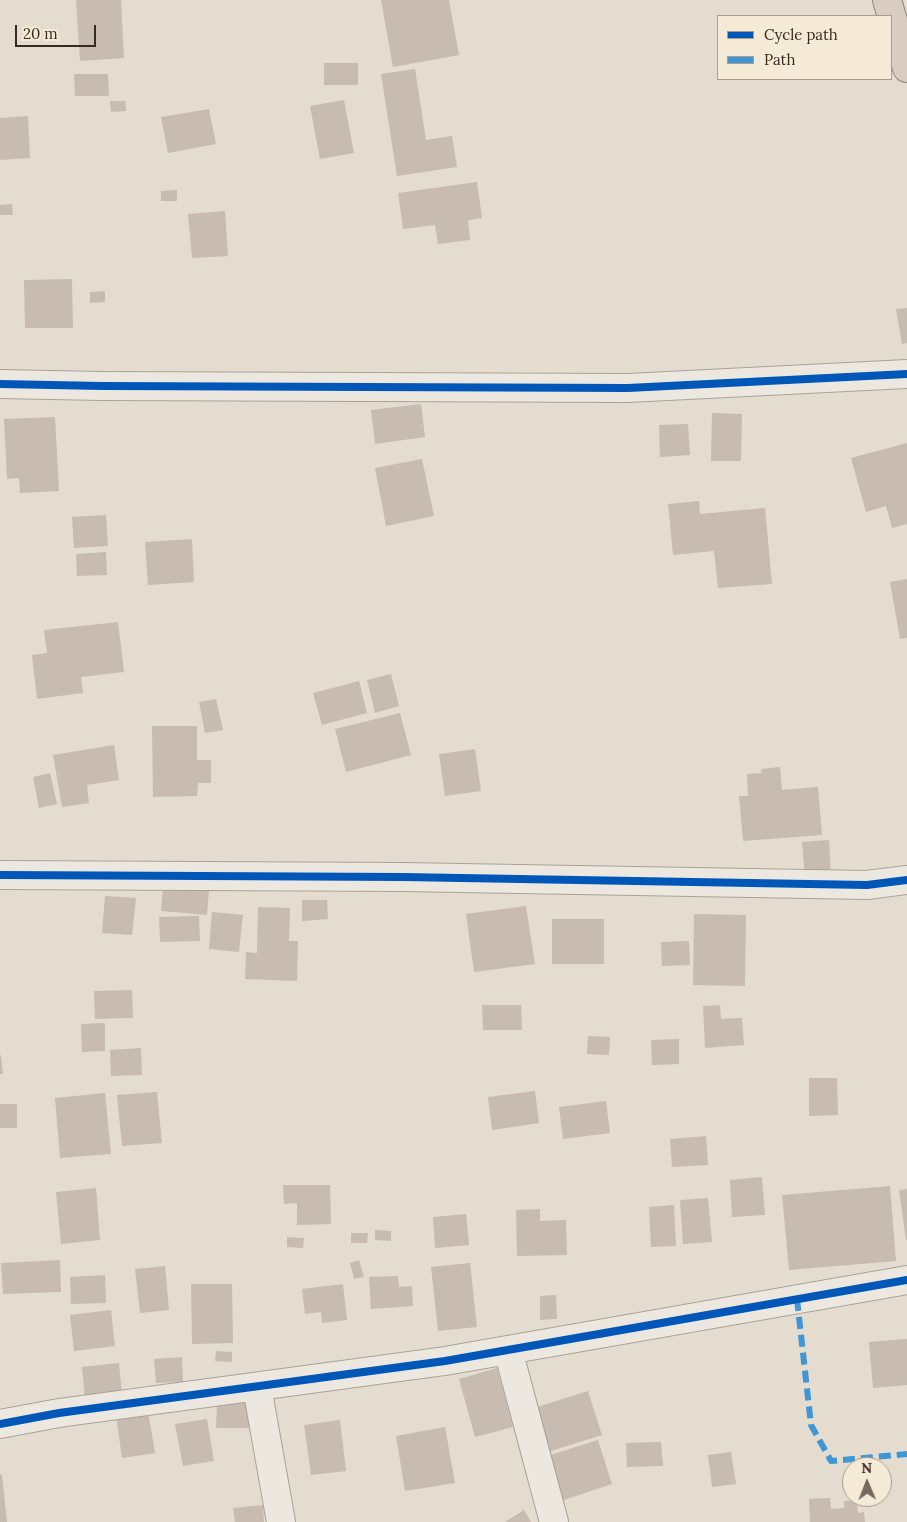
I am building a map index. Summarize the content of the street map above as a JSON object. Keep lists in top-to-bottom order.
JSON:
{
  "legend": ["Cycle path", "Path"],
  "scale_bar": "20 m",
  "north": "top"
}
